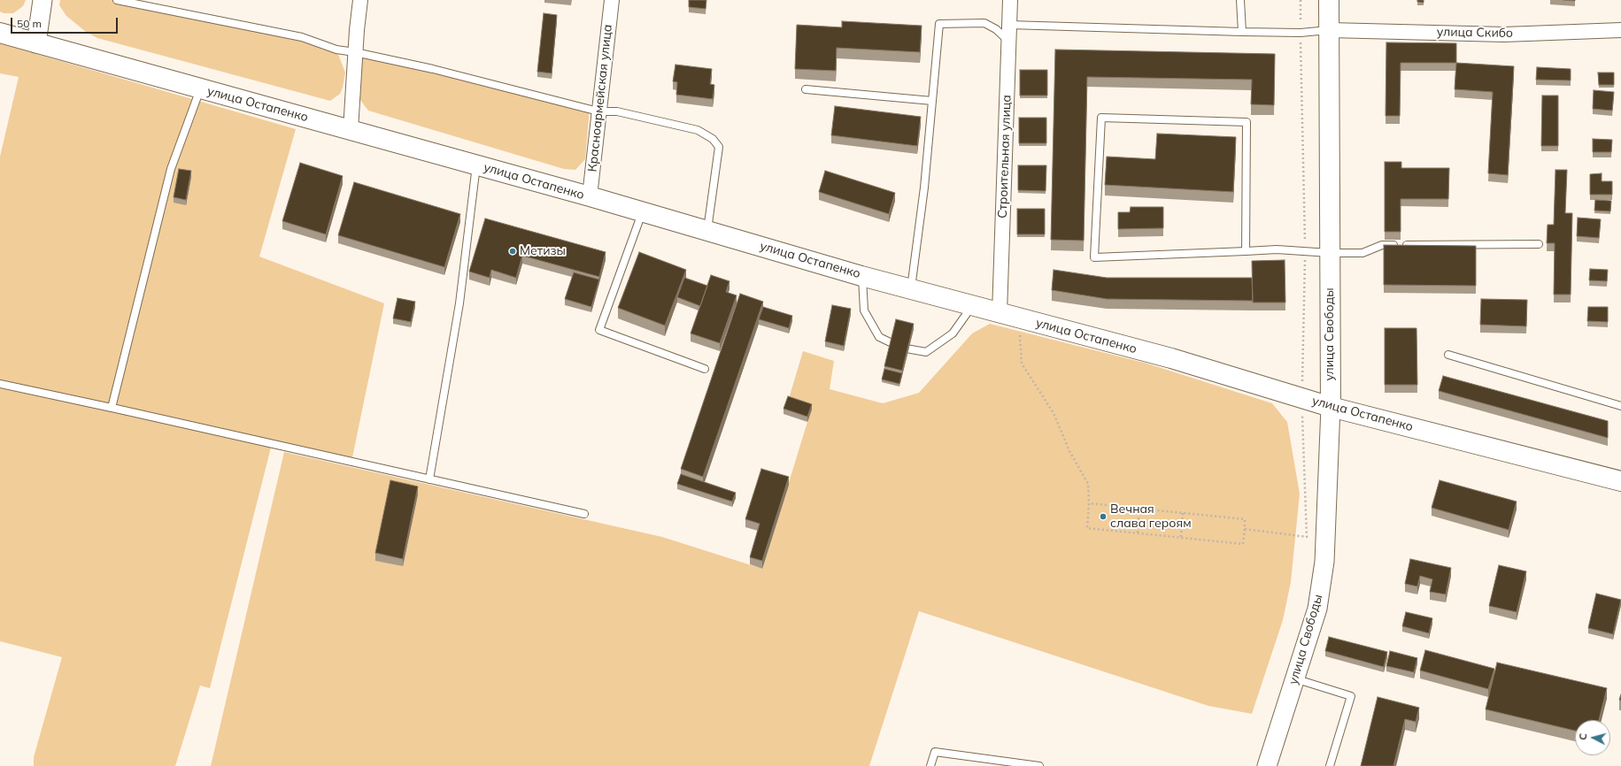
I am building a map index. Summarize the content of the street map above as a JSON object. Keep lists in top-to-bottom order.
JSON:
{
  "streets": {
    "main road": ["улица Остапенко", "улица Свободы"],
    "street": ["улица Скибо", "Красноармейская улица", "Строительная улица"]
  },
  "crossings": [
    ["улица Скибо", "улица Свободы"],
    ["Красноармейская улица", "улица Остапенко"],
    ["улица Остапенко", "Строительная улица"],
    ["улица Остапенко", "улица Свободы"]
  ],
  "places": ["Метизы", "Вечная слава героям"],
  "scale_bar": "50 m",
  "north": "left"
}
